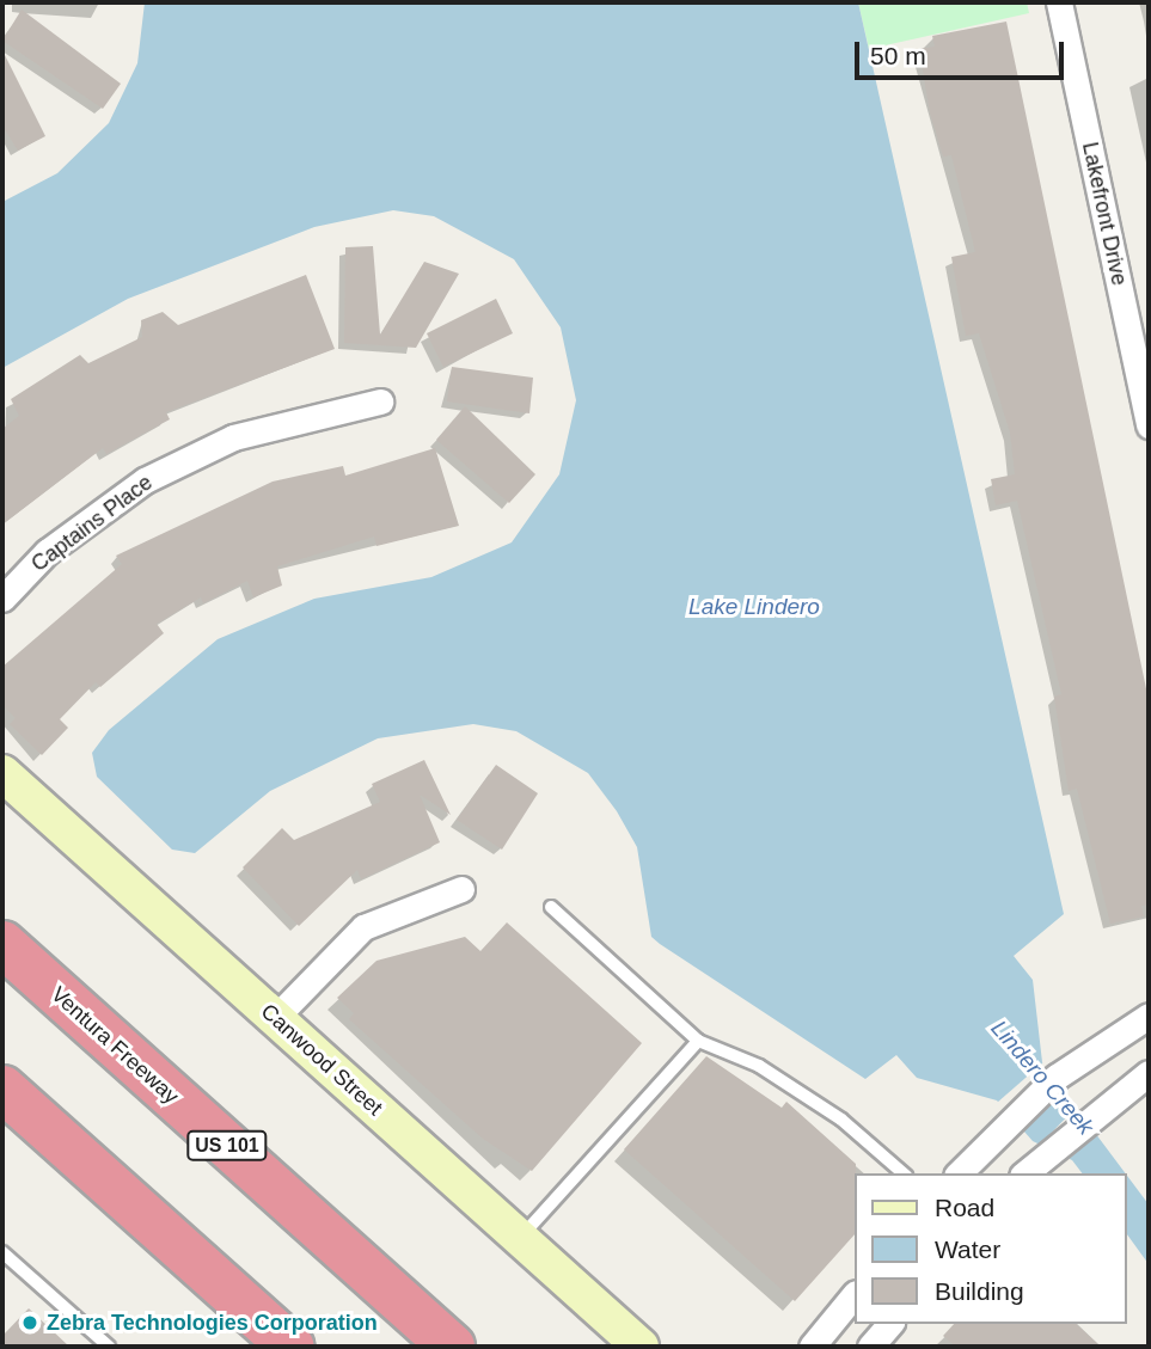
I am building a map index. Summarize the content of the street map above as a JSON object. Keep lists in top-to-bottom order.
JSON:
{
  "streets": {
    "highway": ["Ventura Freeway", "US 101"],
    "street": ["Lakefront Drive", "Captains Place", "Canwood Street"]
  },
  "water": ["Lake Lindero", "Lindero Creek"],
  "places": ["Zebra Technologies Corporation"],
  "legend": ["Road", "Water", "Building"],
  "scale_bar": "50 m"
}
